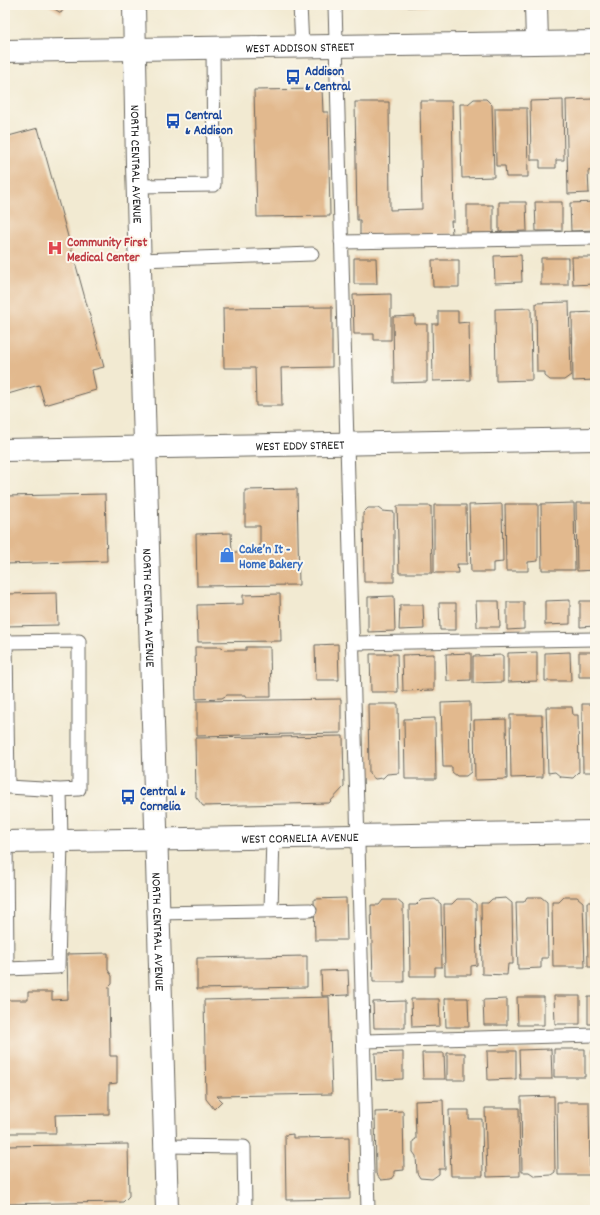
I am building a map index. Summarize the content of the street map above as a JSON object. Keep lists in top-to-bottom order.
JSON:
{
  "streets": {
    "street": [
      "WEST ADDISON STREET",
      "NORTH CENTRAL AVENUE",
      "WEST EDDY STREET",
      "WEST CORNELIA AVENUE"
    ]
  },
  "crossings": [
    ["WEST ADDISON STREET", "NORTH CENTRAL AVENUE"],
    ["NORTH CENTRAL AVENUE", "WEST EDDY STREET"],
    ["NORTH CENTRAL AVENUE", "WEST CORNELIA AVENUE"]
  ],
  "places": {
    "bus stop": ["Addison & Central", "Central & Addison", "Central & Cornelia"],
    "hospital": ["Community First Medical Center"],
    "shop": ["Cake’n It - Home Bakery"]
  }
}
